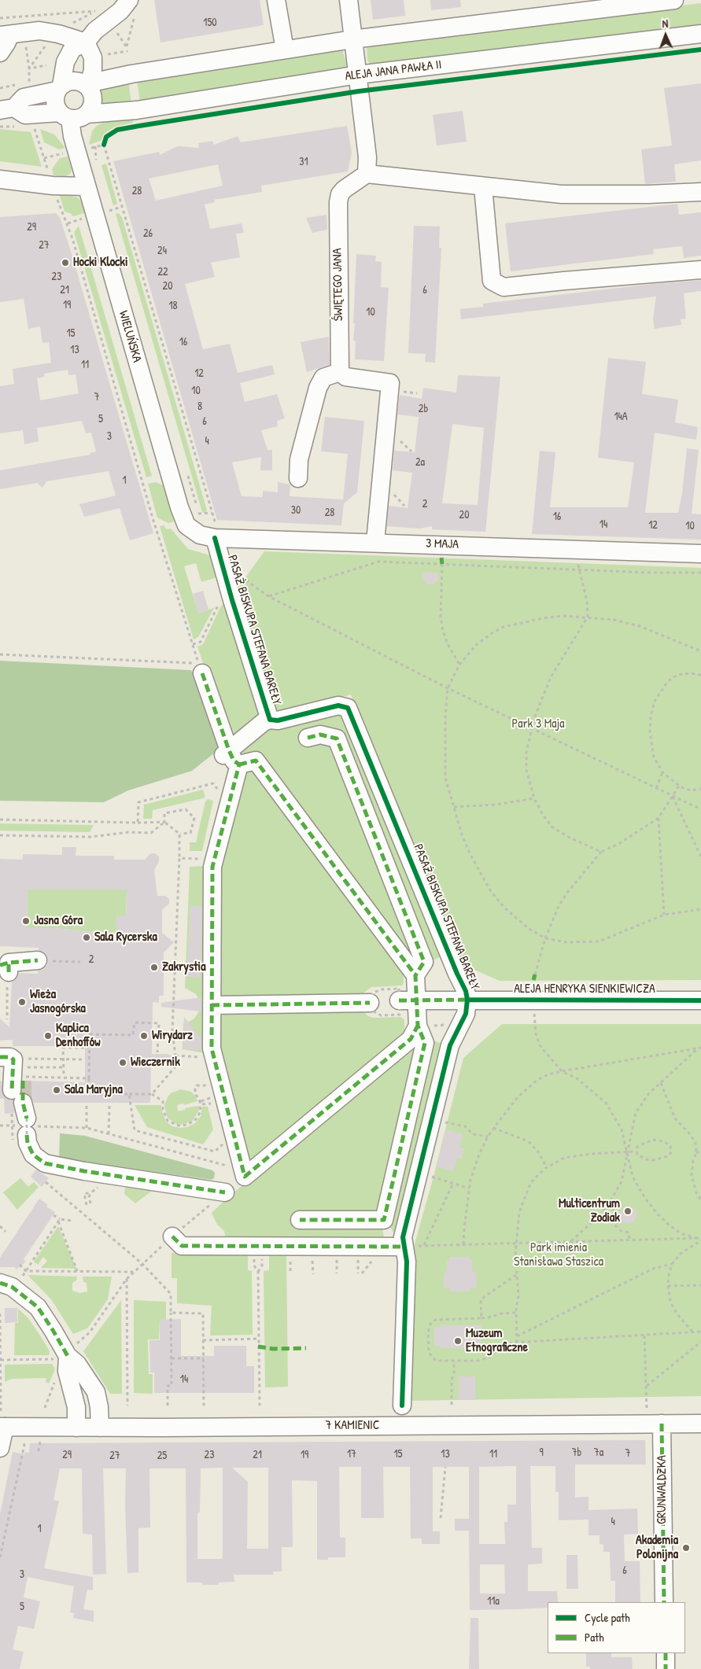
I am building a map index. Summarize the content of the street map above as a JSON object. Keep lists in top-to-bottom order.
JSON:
{
  "streets": {
    "street": [
      "ALEJA JANA PAWŁA II",
      "ŚWIĘTEGO JANA",
      "WIELUŃSKA",
      "3 MAJA",
      "PASAŻ BISKUPA STEFANA BAREŁY",
      "ALEJA HENRYKA SIENKIEWICZA",
      "7 KAMIENIC",
      "GRUNWALDZKA"
    ]
  },
  "crossings": [
    ["ALEJA JANA PAWŁA II", "WIELUŃSKA"],
    ["WIELUŃSKA", "3 MAJA"],
    ["3 MAJA", "PASAŻ BISKUPA STEFANA BAREŁY"],
    ["PASAŻ BISKUPA STEFANA BAREŁY", "ALEJA HENRYKA SIENKIEWICZA"],
    ["7 KAMIENIC", "GRUNWALDZKA"]
  ],
  "parks": ["Park 3 Maja", "Park imienia Stanisława Staszica"],
  "places": [
    "Hocki Klocki",
    "Jasna Góra",
    "Sala Rycerska",
    "Zakrystia",
    "Wieża Jasnogórska",
    "Kaplica Denhoffów",
    "Wirydarz",
    "Wieczernik",
    "Sala Maryjna",
    "Multicentrum Zodiak",
    "Muzeum Etnograficzne",
    "Akademia Polonijna"
  ],
  "house_numbers": [
    "150",
    "31",
    "28",
    "29",
    "26",
    "27",
    "24",
    "22",
    "23",
    "20",
    "21",
    "6",
    "19",
    "18",
    "10",
    "15",
    "16",
    "13",
    "11",
    "12",
    "10",
    "7",
    "8",
    "2b",
    "14A",
    "5",
    "6",
    "3",
    "4",
    "2a",
    "1",
    "2",
    "30",
    "28",
    "20",
    "16",
    "14",
    "12",
    "10",
    "2",
    "14",
    "9",
    "7b",
    "7a",
    "7",
    "17",
    "15",
    "13",
    "11",
    "29",
    "23",
    "21",
    "19",
    "27",
    "25",
    "4",
    "1",
    "6",
    "3",
    "11a",
    "5"
  ],
  "legend": ["Cycle path", "Path"],
  "north": "top"
}
